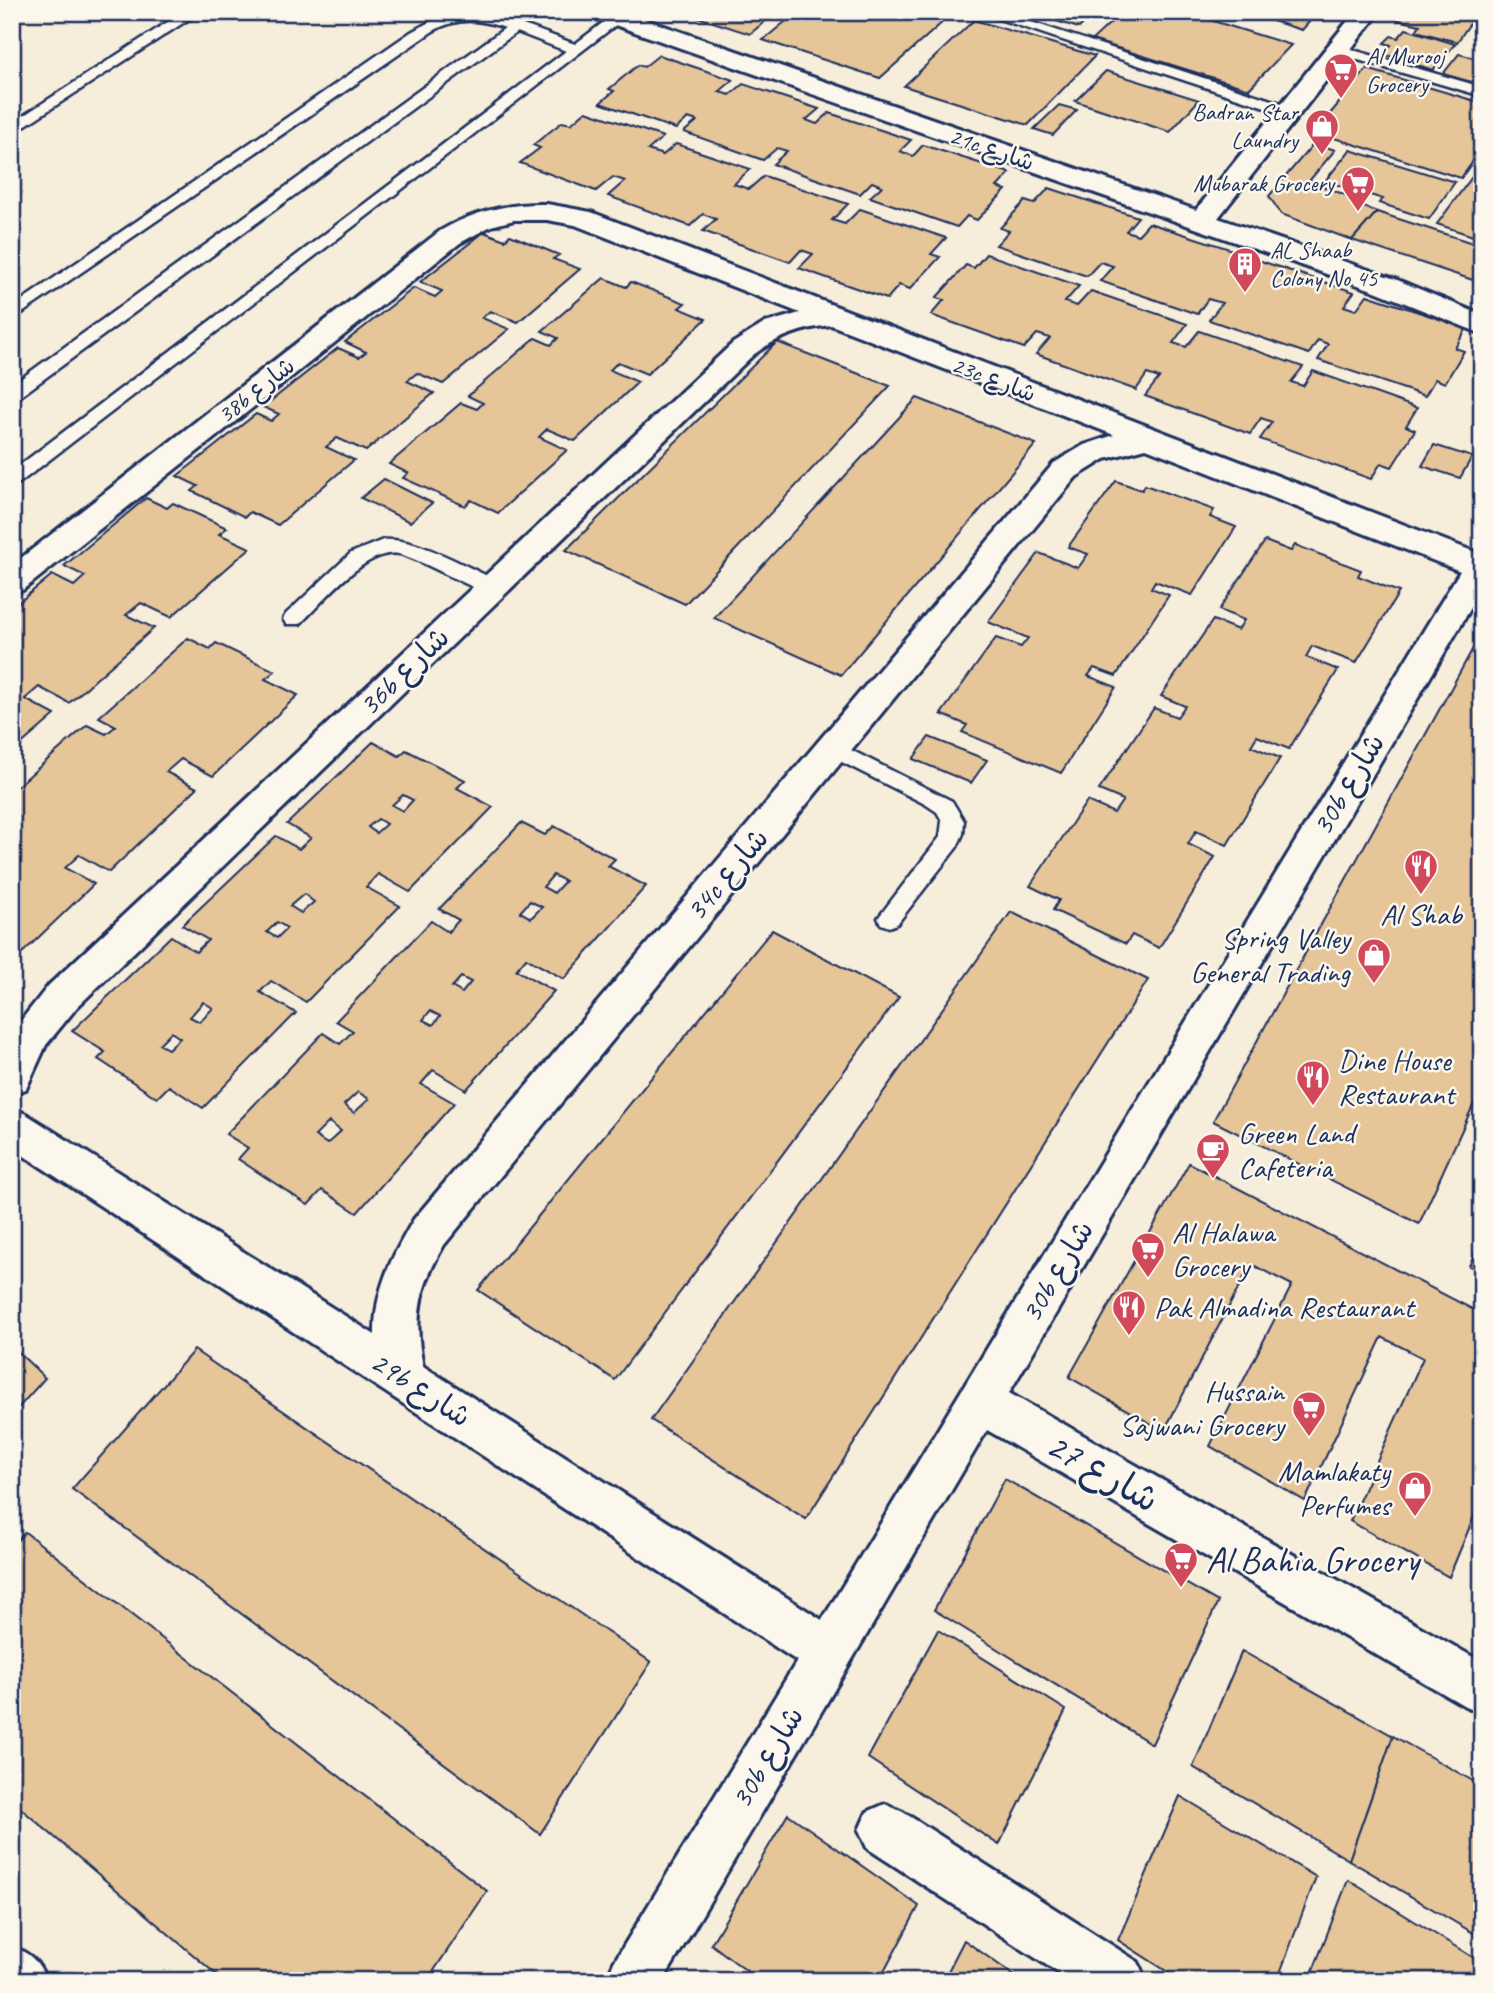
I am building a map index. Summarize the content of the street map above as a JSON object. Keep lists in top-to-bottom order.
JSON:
{
  "streets": {
    "street": [
      "21c شارع",
      "23c شارع",
      "38b شارع",
      "36b شارع",
      "30b شارع",
      "34c شارع",
      "29b شارع",
      "شارع 27"
    ]
  },
  "crossings": [
    ["23c شارع", "38b شارع"],
    ["23c شارع", "36b شارع"],
    ["23c شارع", "30b شارع"],
    ["23c شارع", "34c شارع"],
    ["30b شارع", "29b شارع"],
    ["30b شارع", "شارع 27"],
    ["34c شارع", "29b شارع"]
  ],
  "places": {
    "supermarket": [
      "Al Murooj Grocery",
      "Mubarak Grocery",
      "Al Halawa Grocery",
      "Hussain Sajwani Grocery",
      "Al Bahia Grocery"
    ],
    "shop": ["Badran Star Laundry", "Spring Valley General Trading", "Mamlakaty Perfumes"],
    "building": ["AL Shaab Colony No 45"],
    "restaurant": ["Al Shab", "Dine House Restaurant", "Pak Almadina Restaurant"],
    "cafe": ["Green Land Cafeteria"]
  }
}
